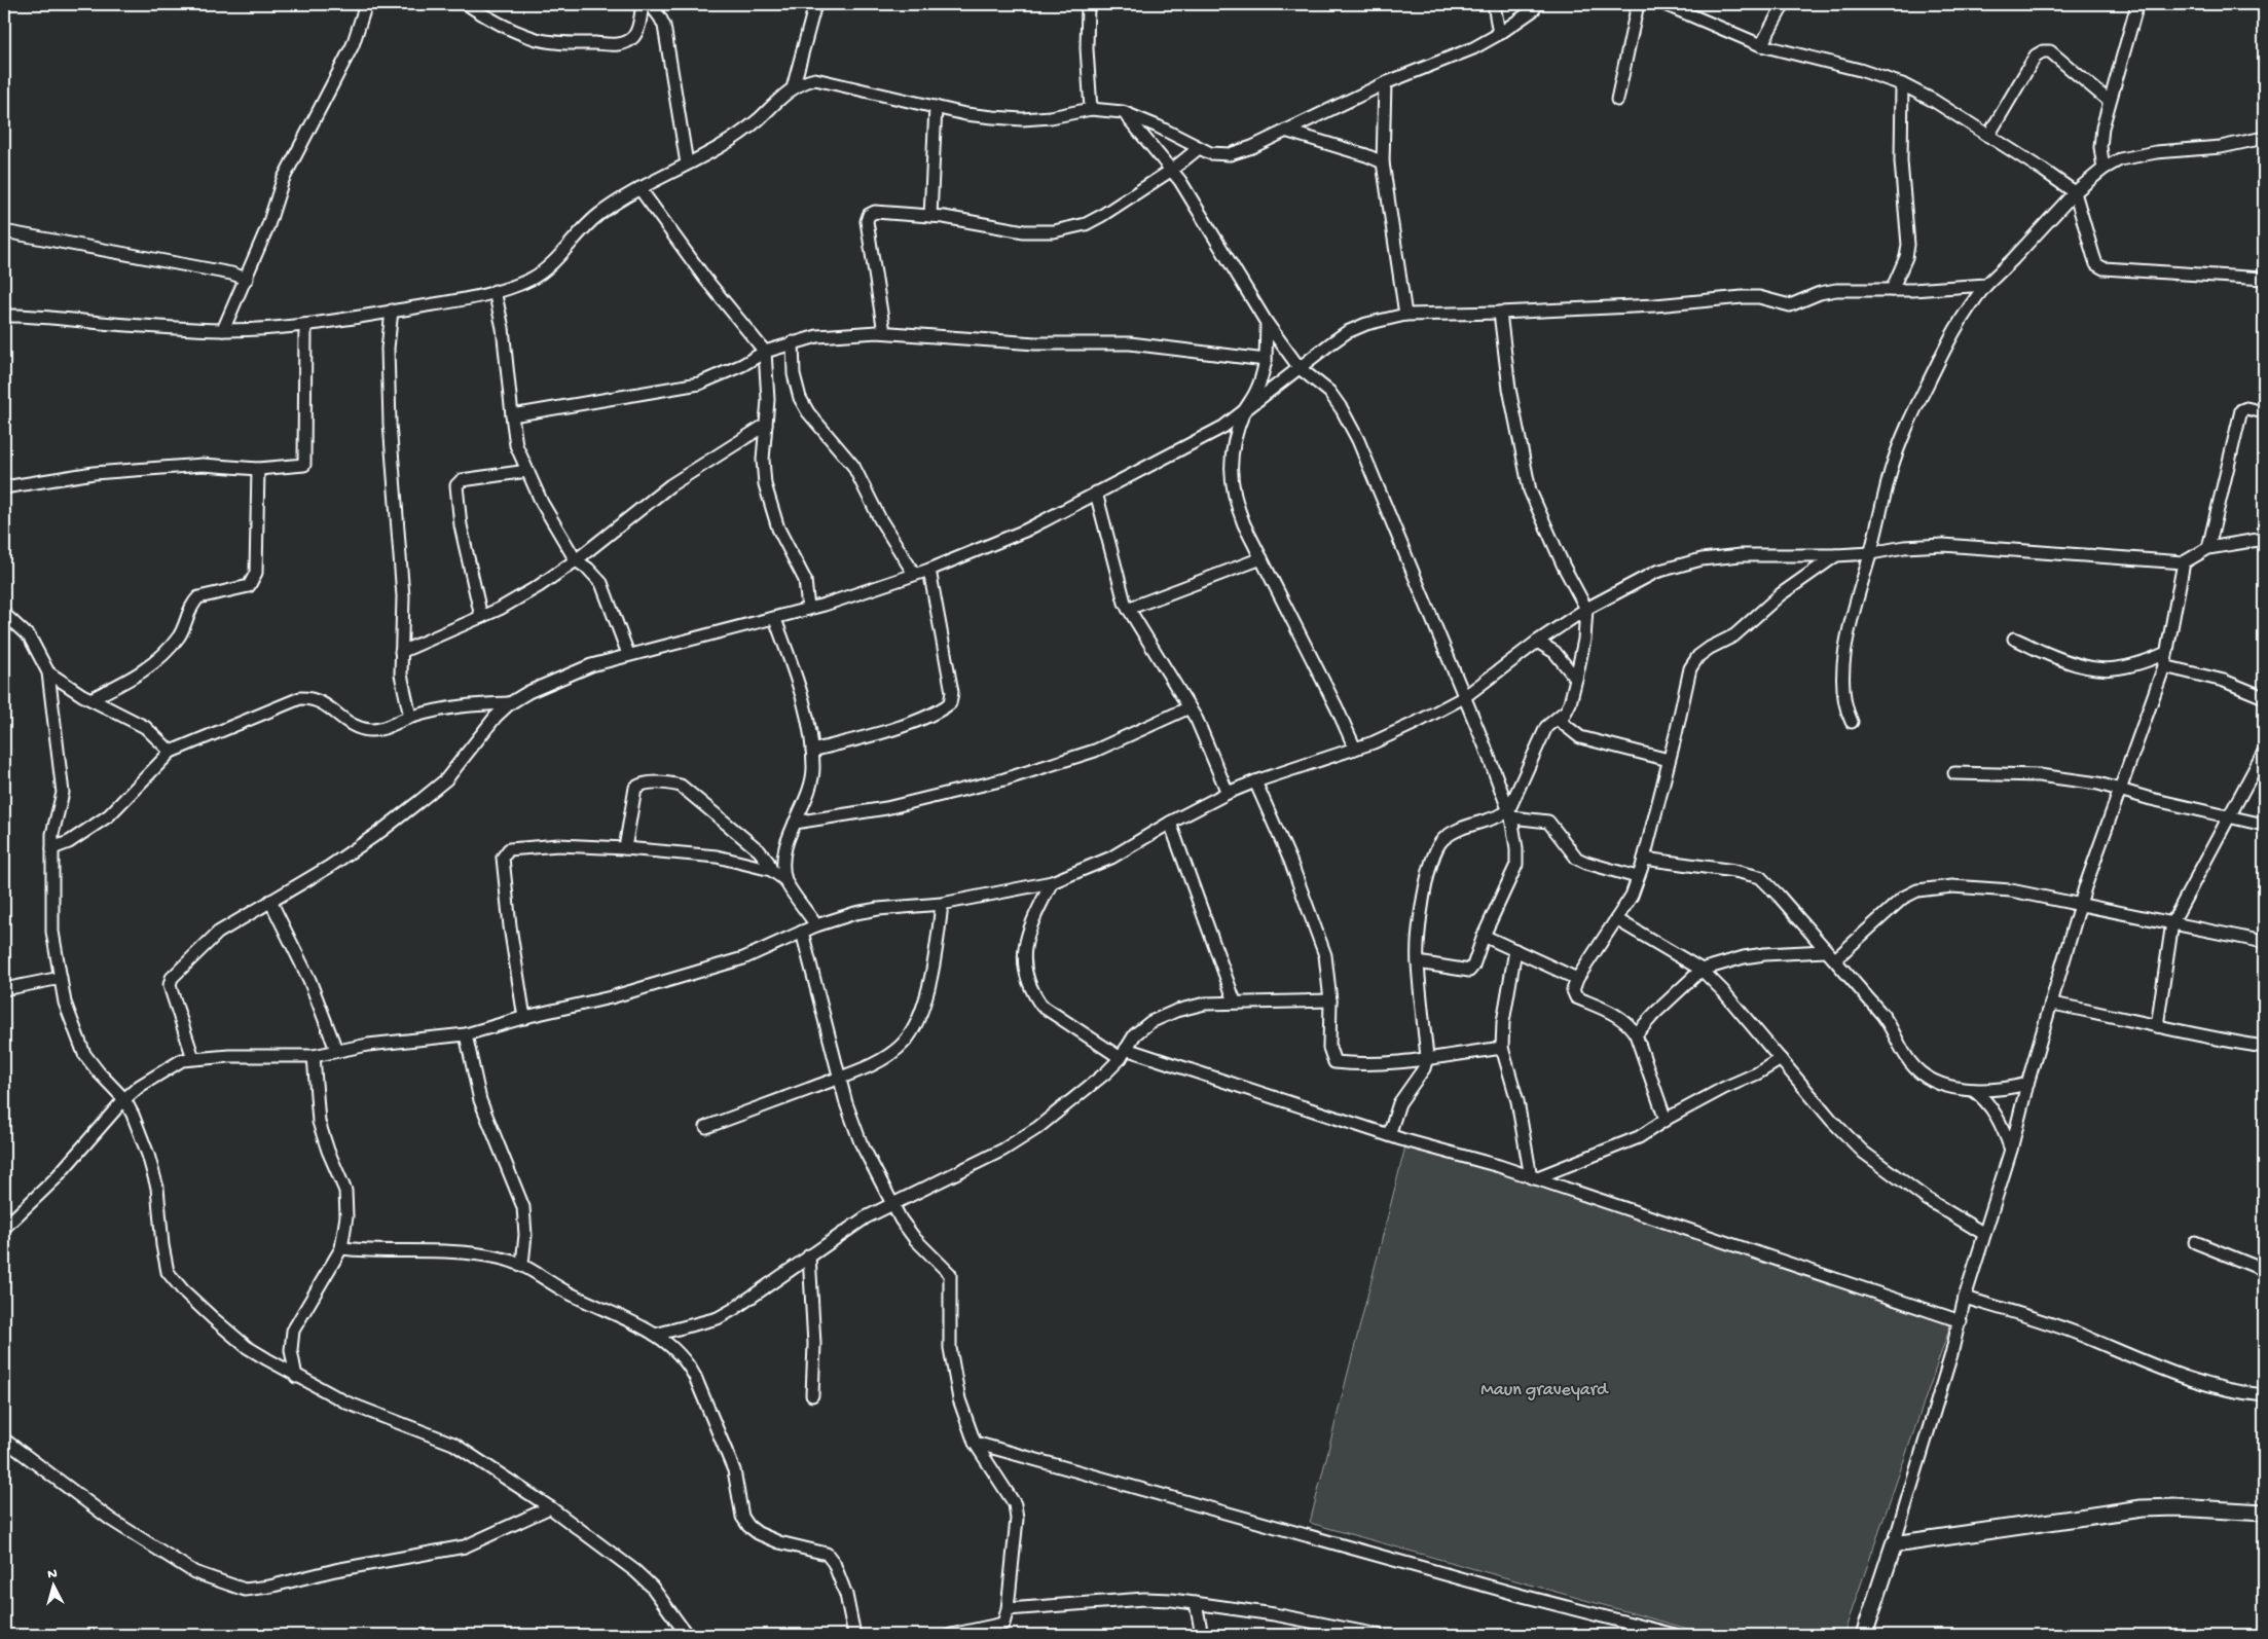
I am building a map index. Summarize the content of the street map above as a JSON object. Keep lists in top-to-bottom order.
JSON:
{
  "parks": ["Maun graveyard"],
  "north": "top"
}
